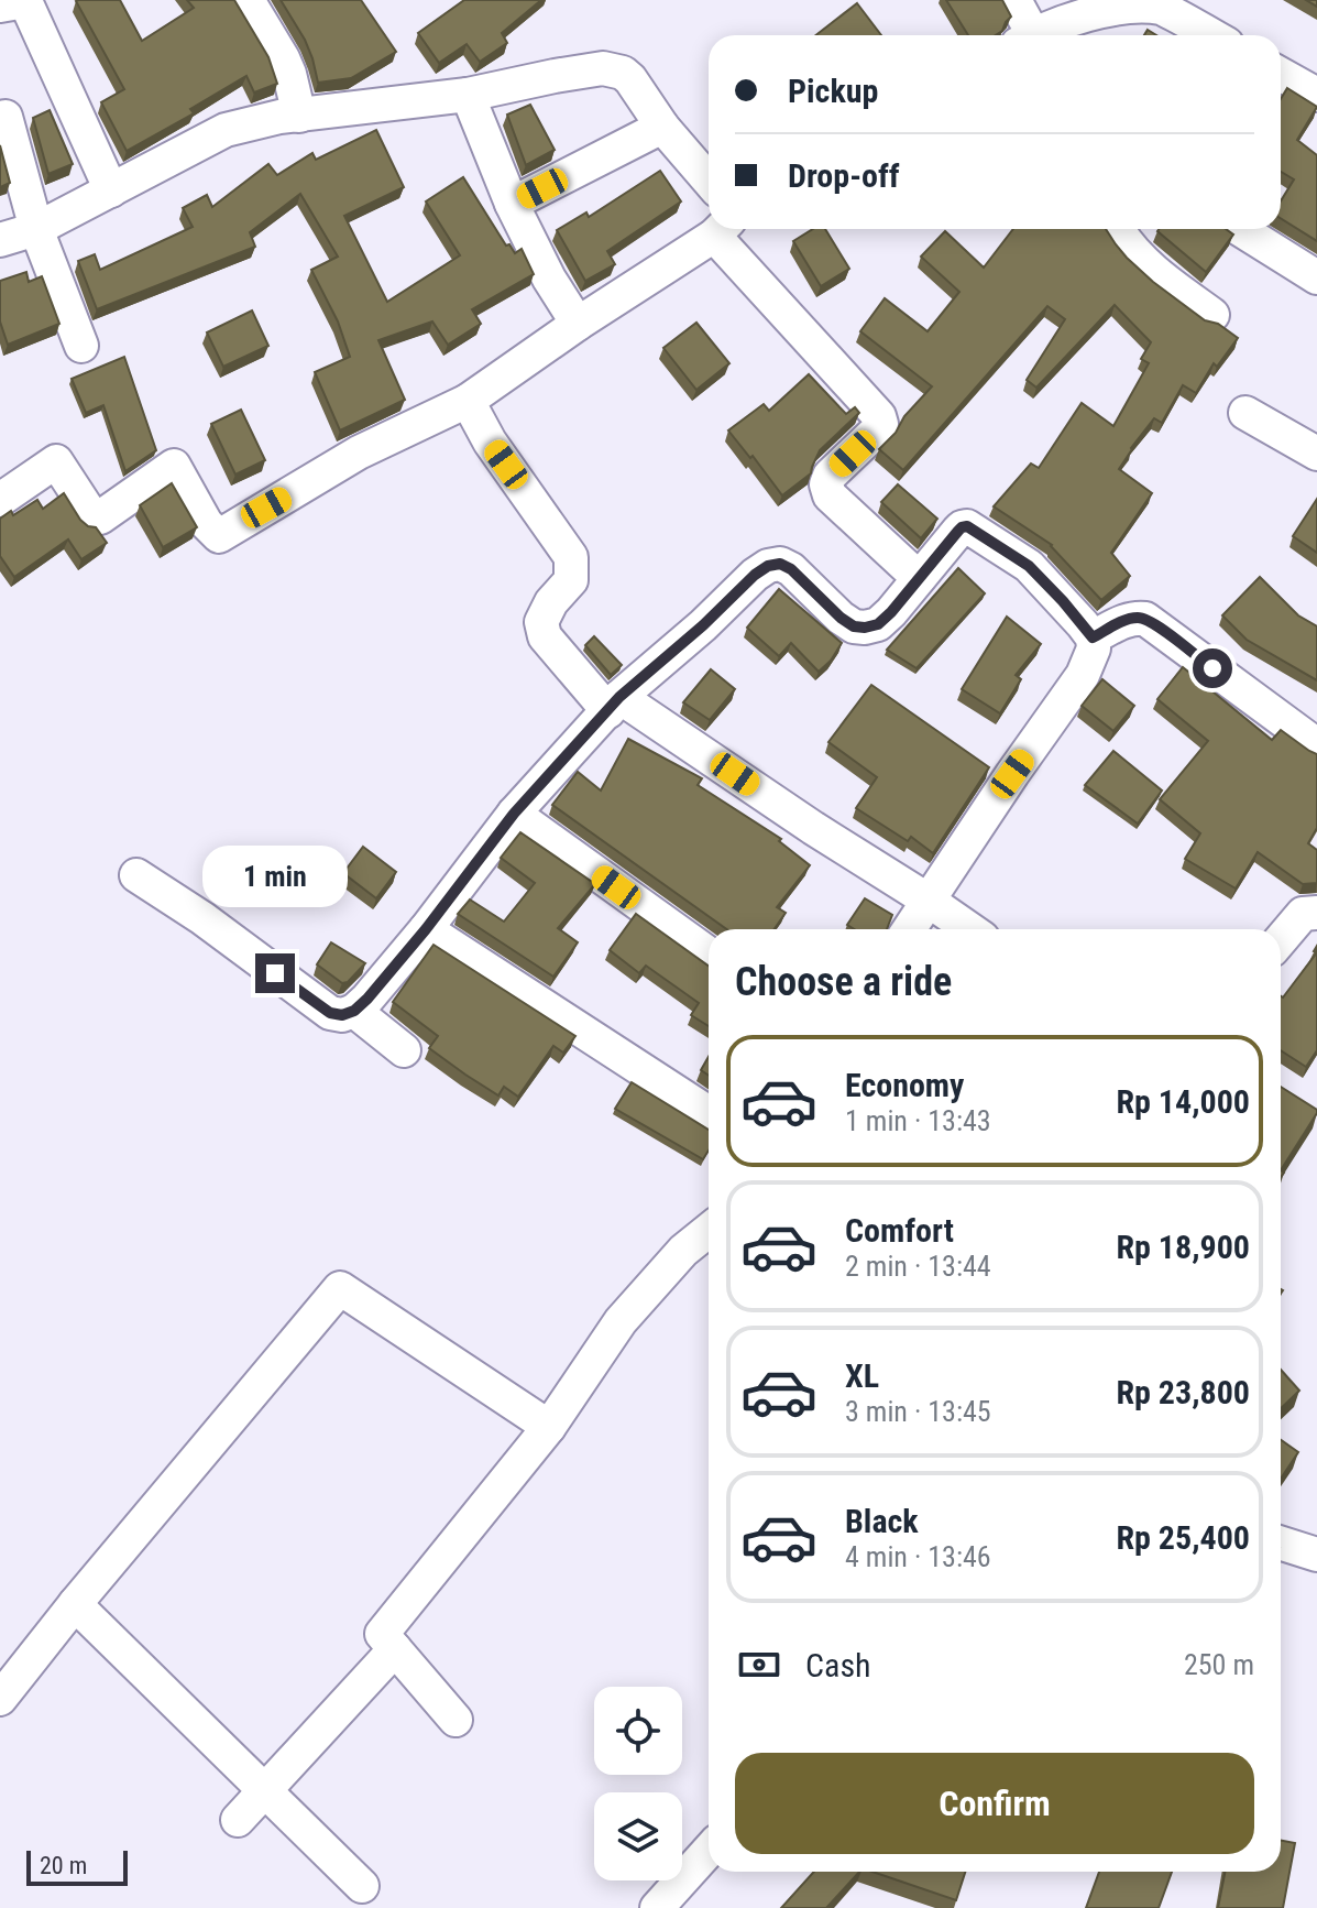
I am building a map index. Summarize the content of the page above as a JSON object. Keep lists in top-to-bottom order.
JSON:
{
  "scale_bar": "20 m",
  "page": {
    "banner": ["Pickup", "Drop-off"],
    "bubble": "1 min",
    "heading": "Choose a ride",
    "list": [
      {
        "name": "Economy",
        "note": "1 min · 13:43",
        "value": "Rp 14,000"
      },
      {
        "name": "Comfort",
        "note": "2 min · 13:44",
        "value": "Rp 18,900"
      },
      {
        "name": "XL",
        "note": "3 min · 13:45",
        "value": "Rp 23,800"
      },
      {
        "name": "Black",
        "note": "4 min · 13:46",
        "value": "Rp 25,400"
      }
    ],
    "pay": ["Cash", "250 m"],
    "buttons": "Confirm",
    "scale": "20 m"
  }
}
